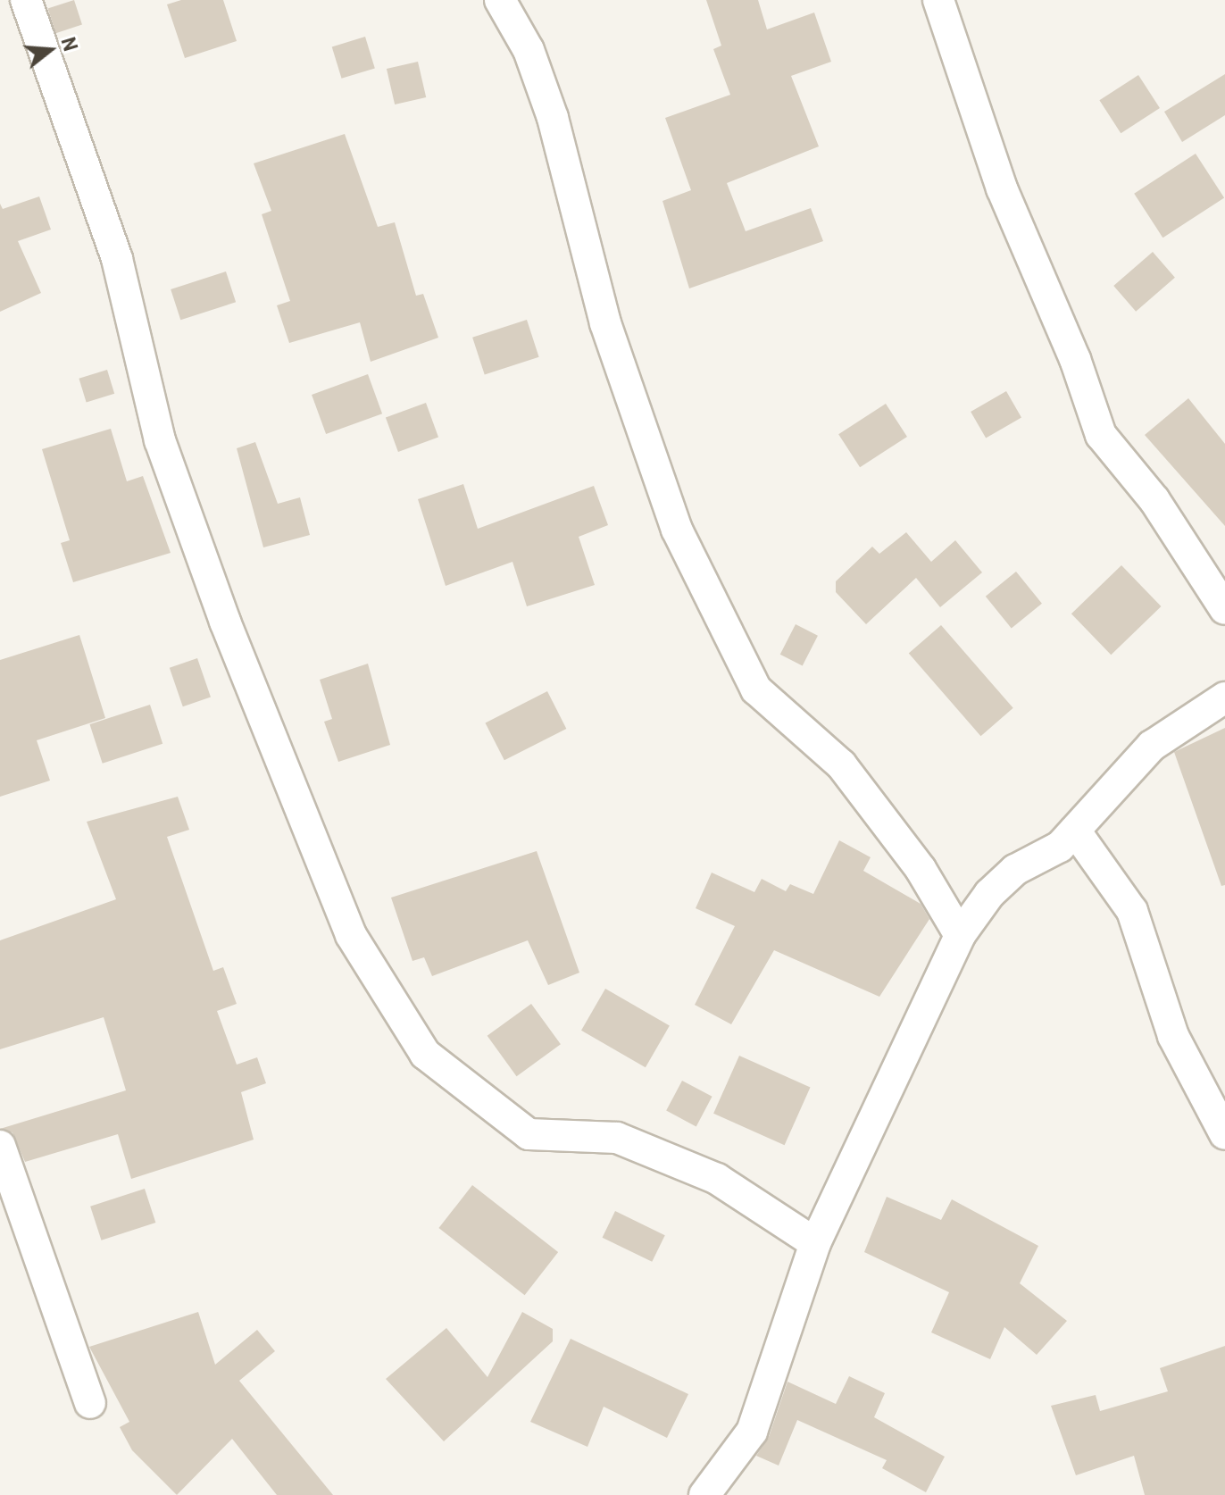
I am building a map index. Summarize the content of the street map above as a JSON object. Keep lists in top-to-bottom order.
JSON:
{
  "north": "right"
}
